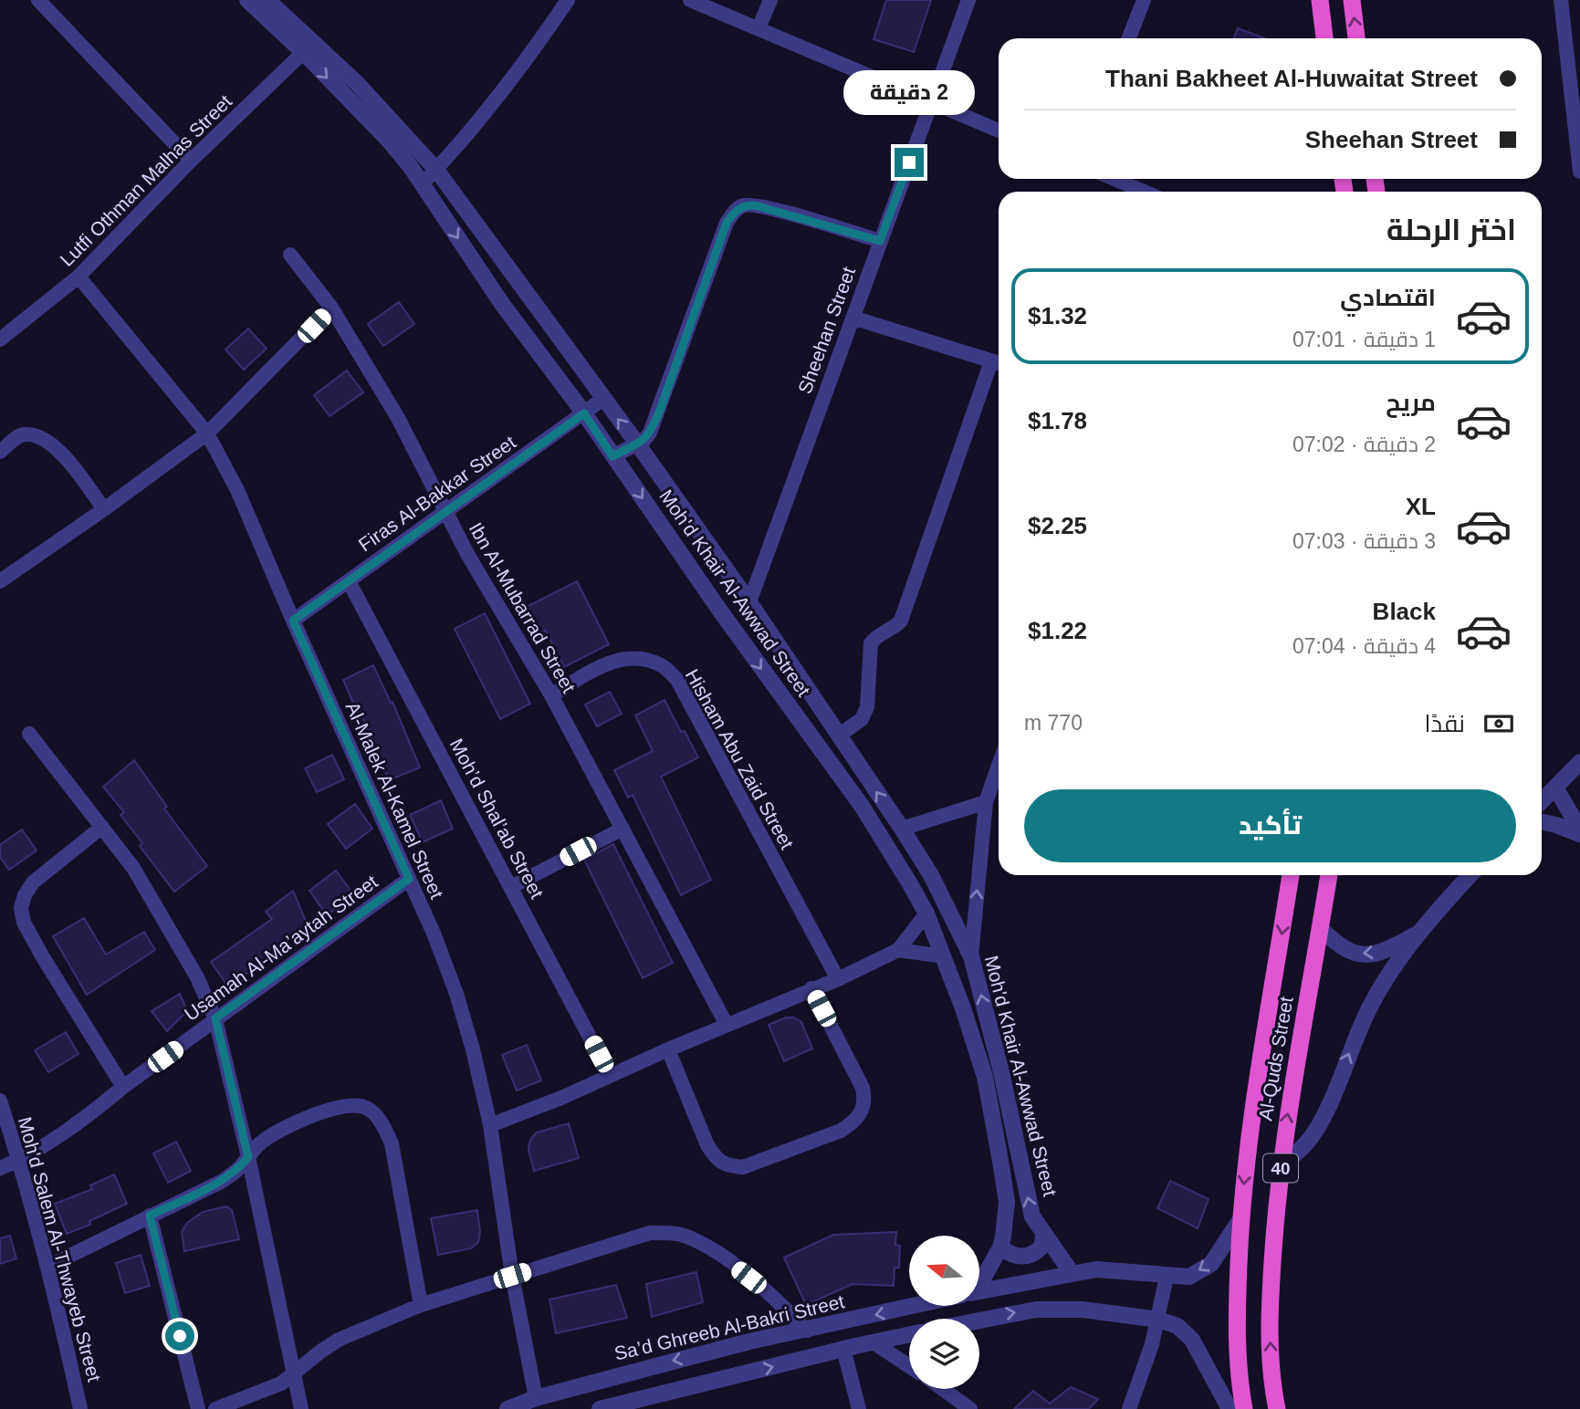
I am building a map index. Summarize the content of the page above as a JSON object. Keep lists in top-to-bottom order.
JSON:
{
  "streets": {
    "highway": ["Al-Quds Street", "40"],
    "street": [
      "Lutfi Othman Malhas Street",
      "Sheehan Street",
      "Firas Al-Bakkar Street",
      "Moh'd Khair Al-Awwad Street",
      "Ibn Al-Mubarrad Street",
      "Hisham Abu Zaid Street",
      "Al-Malek Al-Kamel Street",
      "Moh’d Shal’ab Street",
      "Usamah Al-Ma’aytah Street",
      "Moh'd Salem Al-Thwayeb Street",
      "Sa’d Ghreeb Al-Bakri Street"
    ]
  },
  "crossings": [
    ["Lutfi Othman Malhas Street", "Moh'd Khair Al-Awwad Street"],
    ["Lutfi Othman Malhas Street", "Al-Malek Al-Kamel Street"],
    ["Sheehan Street", "Moh'd Khair Al-Awwad Street"],
    ["Firas Al-Bakkar Street", "Moh'd Khair Al-Awwad Street"],
    ["Firas Al-Bakkar Street", "Ibn Al-Mubarrad Street"],
    ["Firas Al-Bakkar Street", "Al-Malek Al-Kamel Street"],
    ["Firas Al-Bakkar Street", "Moh’d Shal’ab Street"],
    ["Moh'd Khair Al-Awwad Street", "Sa’d Ghreeb Al-Bakri Street"],
    ["Ibn Al-Mubarrad Street", "Hisham Abu Zaid Street"],
    ["Al-Malek Al-Kamel Street", "Usamah Al-Ma’aytah Street"],
    ["Al-Malek Al-Kamel Street", "Sa’d Ghreeb Al-Bakri Street"],
    ["Usamah Al-Ma’aytah Street", "Moh'd Salem Al-Thwayeb Street"],
    ["Al-Quds Street", "Sa’d Ghreeb Al-Bakri Street"]
  ],
  "north": "left",
  "page": {
    "banner": ["Thani Bakheet Al-Huwaitat Street", "Sheehan Street"],
    "bubble": "2 دقيقة",
    "heading": "اختر الرحلة",
    "list": [
      {
        "name": "اقتصادي",
        "note": "1 دقيقة · 07:01",
        "value": "$1.32"
      },
      {
        "name": "مريح",
        "note": "2 دقيقة · 07:02",
        "value": "$1.78"
      },
      {
        "name": "XL",
        "note": "3 دقيقة · 07:03",
        "value": "$2.25"
      },
      {
        "name": "Black",
        "note": "4 دقيقة · 07:04",
        "value": "$1.22"
      }
    ],
    "pay": ["نقدًا", "770 m"],
    "buttons": "تأكيد"
  }
}
